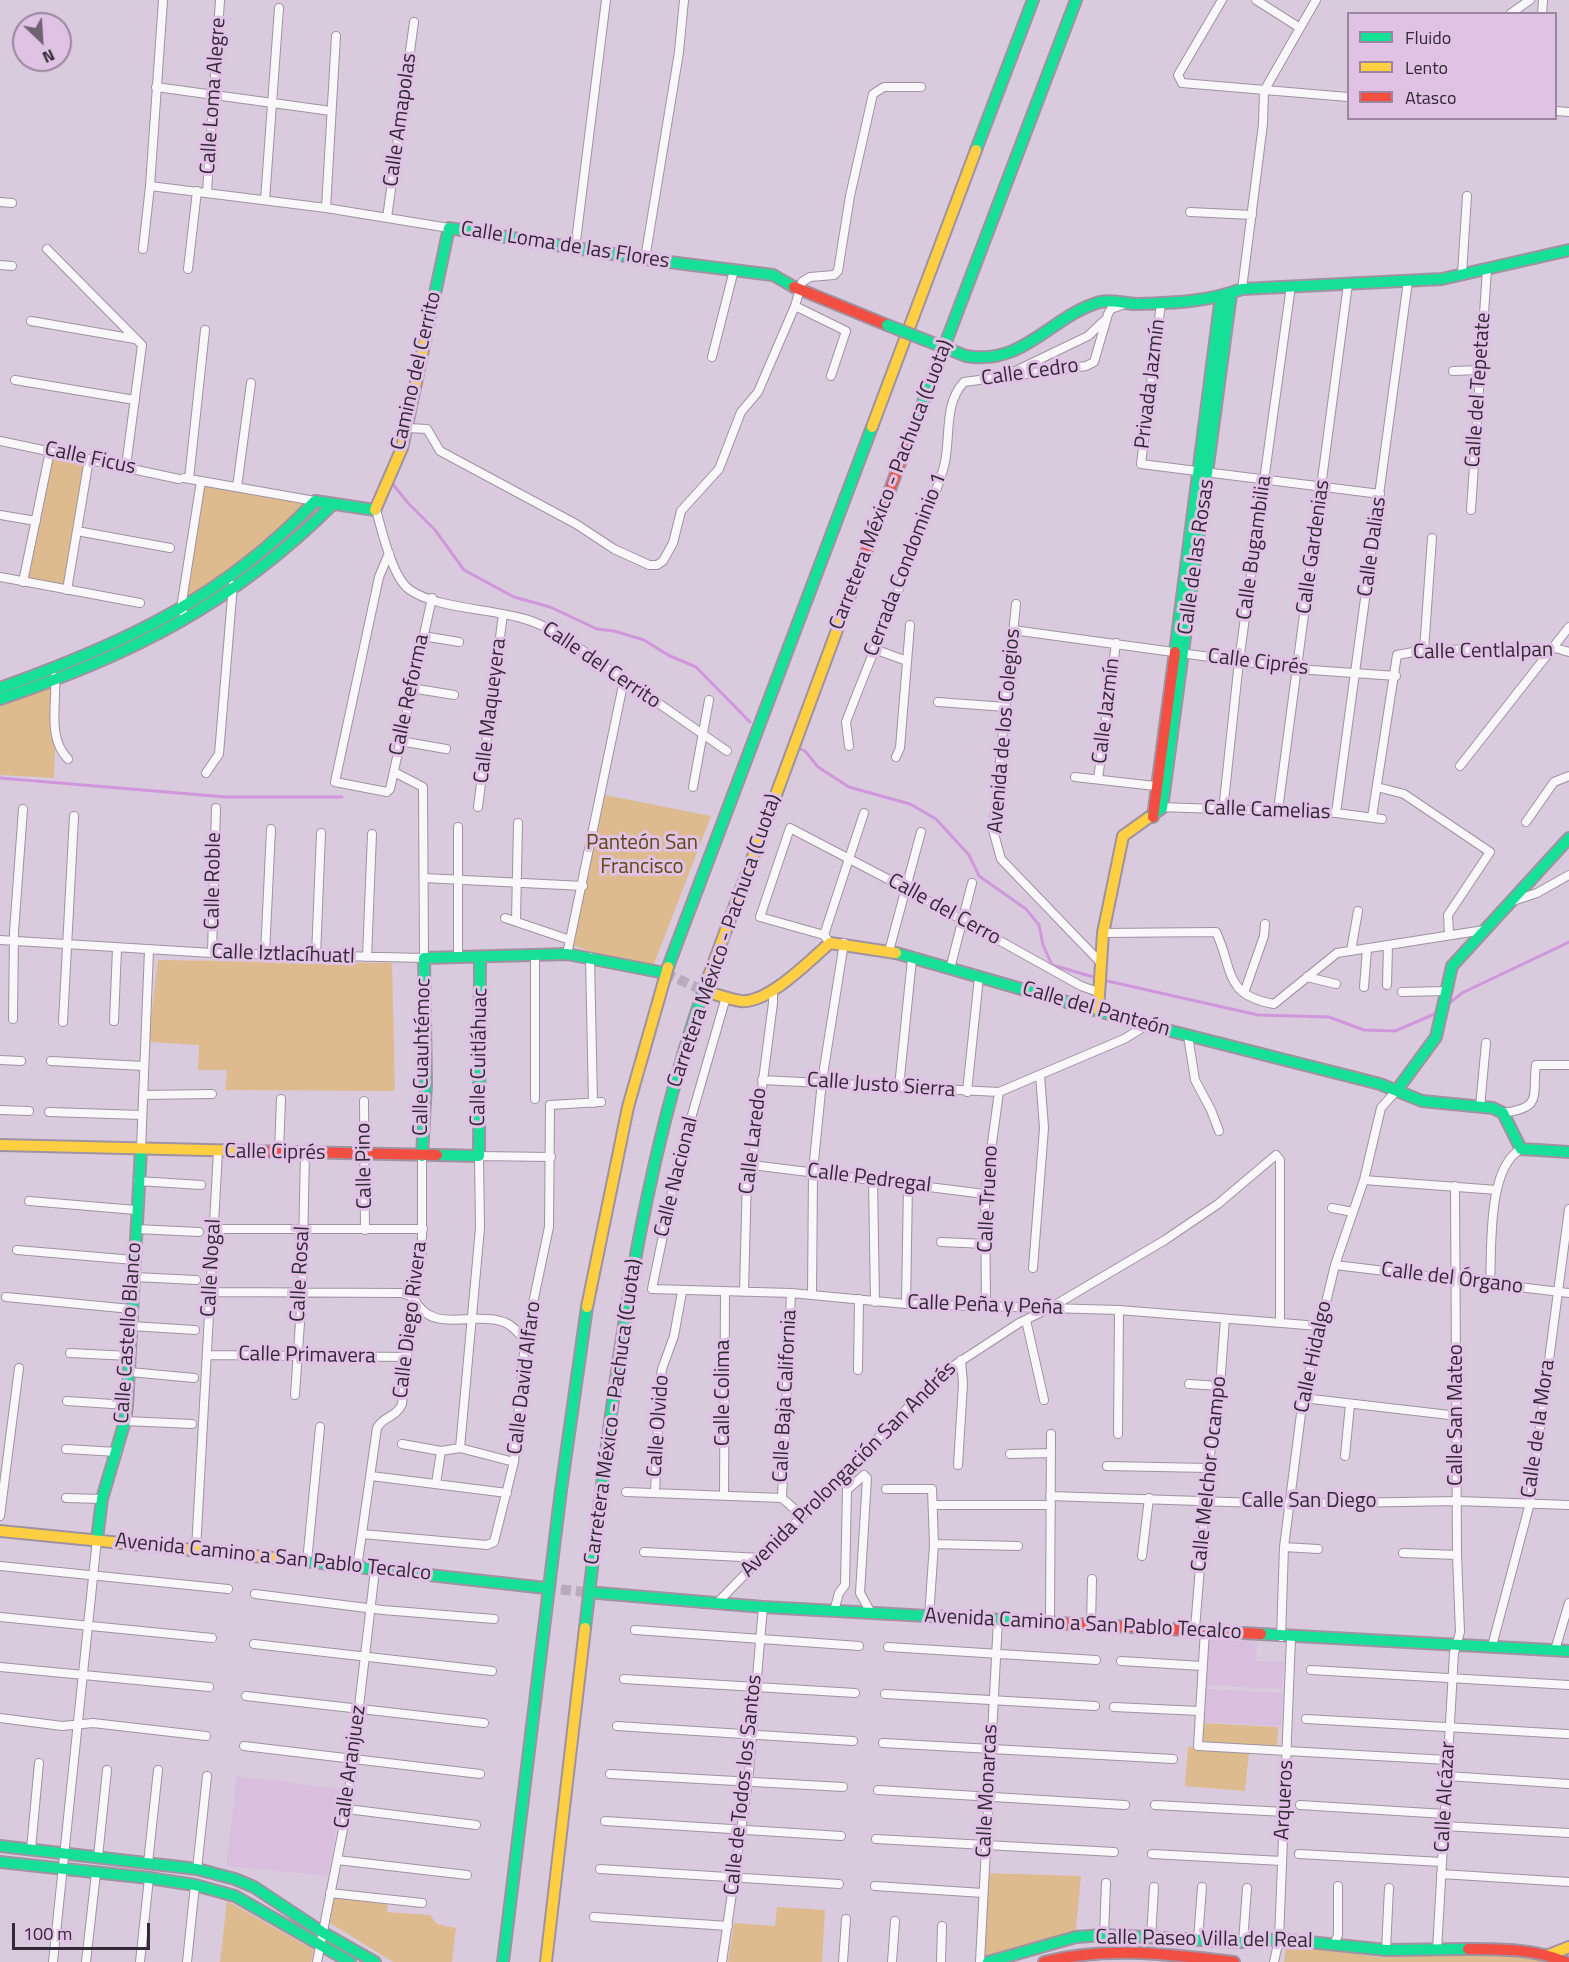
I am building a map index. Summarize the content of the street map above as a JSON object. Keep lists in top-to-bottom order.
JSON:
{
  "streets": {
    "main road": [
      "Calle Loma de las Flores",
      "Camino del Cerrito",
      "Carretera México - Pachuca (Cuota)",
      "Calle de las Rosas",
      "Calle Ciprés",
      "Calle Iztlacíhuatl",
      "Calle del Panteón",
      "Calle Cuauhtémoc",
      "Calle Cuitláhuac",
      "Calle Castello Blanco",
      "Avenida Camino a San Pablo Tecalco",
      "Calle Paseo Villa del Real"
    ],
    "street": [
      "Calle Loma Alegre",
      "Calle Amapolas",
      "Calle Cedro",
      "Privada Jazmín",
      "Calle del Tepetate",
      "Calle Ficus",
      "Calle Gardenias",
      "Calle Dalias",
      "Calle Bugambilia",
      "Cerrada Condominio 1",
      "Calle Centlalpan",
      "Calle del Cerrito",
      "Calle Reforma",
      "Calle Maqueyera",
      "Calle Jazmín",
      "Avenida de los Colegios",
      "Calle Camelias",
      "Calle Roble",
      "Calle del Cerro",
      "Calle Justo Sierra",
      "Calle Laredo",
      "Calle Pino",
      "Calle Nacional",
      "Calle Pedregal",
      "Calle Trueno",
      "Calle Nogal",
      "Calle Rosal",
      "Calle del Órgano",
      "Calle Peña y Peña",
      "Calle Diego Rivera",
      "Calle Primavera",
      "Calle Hidalgo",
      "Calle David Alfaro",
      "Calle Colima",
      "Calle Baja California",
      "Calle San Mateo",
      "Calle Olvido",
      "Calle de la Mora",
      "Avenida Prolongación San Andrés",
      "Calle Melchor Ocampo",
      "Calle San Diego",
      "Calle Aranjuez",
      "Calle de Todos los Santos",
      "Calle Monarcas",
      "Calle Alcázar",
      "Arqueros"
    ]
  },
  "crossings": [
    ["Calle Loma Alegre", "Calle Loma de las Flores"],
    ["Calle Amapolas", "Calle Loma de las Flores"],
    ["Calle Loma de las Flores", "Camino del Cerrito"],
    ["Calle Loma de las Flores", "Privada Jazmín"],
    ["Calle Loma de las Flores", "Calle de las Rosas"],
    ["Camino del Cerrito", "Calle del Cerrito"],
    ["Calle Cedro", "Cerrada Condominio 1"],
    ["Privada Jazmín", "Calle de las Rosas"],
    ["Calle Gardenias", "Calle Ciprés"],
    ["Calle Gardenias", "Calle Camelias"],
    ["Calle Dalias", "Calle Ciprés"],
    ["Calle Dalias", "Calle Camelias"],
    ["Calle Bugambilia", "Calle Ciprés"],
    ["Calle Bugambilia", "Calle Camelias"],
    ["Calle de las Rosas", "Calle Ciprés"],
    ["Calle de las Rosas", "Calle Camelias"],
    ["Calle Centlalpan", "Calle Ciprés"],
    ["Calle Ciprés", "Calle Jazmín"],
    ["Calle Ciprés", "Avenida de los Colegios"],
    ["Calle Ciprés", "Calle Cuauhtémoc"],
    ["Calle Ciprés", "Calle Cuitláhuac"],
    ["Calle Ciprés", "Calle Pino"],
    ["Calle Ciprés", "Calle Nogal"],
    ["Calle Ciprés", "Calle Rosal"],
    ["Calle Ciprés", "Calle Castello Blanco"],
    ["Calle Ciprés", "Calle David Alfaro"],
    ["Calle del Cerrito", "Calle Reforma"],
    ["Calle del Cerrito", "Calle Maqueyera"],
    ["Calle Roble", "Calle Iztlacíhuatl"],
    ["Calle del Cerro", "Calle del Panteón"],
    ["Calle Iztlacíhuatl", "Calle Cuauhtémoc"],
    ["Calle Iztlacíhuatl", "Calle Cuitláhuac"],
    ["Calle Iztlacíhuatl", "Calle Castello Blanco"],
    ["Calle del Panteón", "Calle Hidalgo"],
    ["Calle Justo Sierra", "Calle Laredo"],
    ["Calle Justo Sierra", "Calle Trueno"],
    ["Calle Laredo", "Calle Pedregal"],
    ["Calle Laredo", "Calle Peña y Peña"],
    ["Calle Nacional", "Calle Peña y Peña"],
    ["Calle Pedregal", "Calle Trueno"],
    ["Calle Trueno", "Calle Peña y Peña"],
    ["Calle Nogal", "Calle Primavera"],
    ["Calle Nogal", "Avenida Camino a San Pablo Tecalco"],
    ["Calle Rosal", "Calle Primavera"],
    ["Calle del Órgano", "Calle Hidalgo"],
    ["Calle del Órgano", "Calle San Mateo"],
    ["Calle del Órgano", "Calle de la Mora"],
    ["Calle Peña y Peña", "Calle Hidalgo"],
    ["Calle Peña y Peña", "Calle Colima"],
    ["Calle Peña y Peña", "Calle Baja California"],
    ["Calle Peña y Peña", "Calle Olvido"],
    ["Calle Peña y Peña", "Avenida Prolongación San Andrés"],
    ["Calle Peña y Peña", "Calle Melchor Ocampo"],
    ["Calle Diego Rivera", "Calle Primavera"],
    ["Calle Castello Blanco", "Avenida Camino a San Pablo Tecalco"],
    ["Calle Hidalgo", "Calle San Diego"],
    ["Calle Hidalgo", "Avenida Camino a San Pablo Tecalco"],
    ["Calle Hidalgo", "Arqueros"],
    ["Calle San Mateo", "Calle San Diego"],
    ["Calle San Mateo", "Avenida Camino a San Pablo Tecalco"],
    ["Calle San Mateo", "Calle Alcázar"],
    ["Calle de la Mora", "Calle San Diego"],
    ["Calle de la Mora", "Avenida Camino a San Pablo Tecalco"],
    ["Avenida Prolongación San Andrés", "Avenida Camino a San Pablo Tecalco"],
    ["Calle Melchor Ocampo", "Calle San Diego"],
    ["Calle Melchor Ocampo", "Avenida Camino a San Pablo Tecalco"],
    ["Calle Melchor Ocampo", "Arqueros"],
    ["Avenida Camino a San Pablo Tecalco", "Calle Aranjuez"],
    ["Avenida Camino a San Pablo Tecalco", "Calle de Todos los Santos"],
    ["Avenida Camino a San Pablo Tecalco", "Calle Monarcas"],
    ["Avenida Camino a San Pablo Tecalco", "Calle Alcázar"],
    ["Avenida Camino a San Pablo Tecalco", "Arqueros"],
    ["Calle Alcázar", "Calle Paseo Villa del Real"],
    ["Arqueros", "Calle Paseo Villa del Real"]
  ],
  "parks": ["Panteón San Francisco"],
  "legend": ["Fluido", "Lento", "Atasco"],
  "scale_bar": "100 m",
  "north": "bottom right"
}
